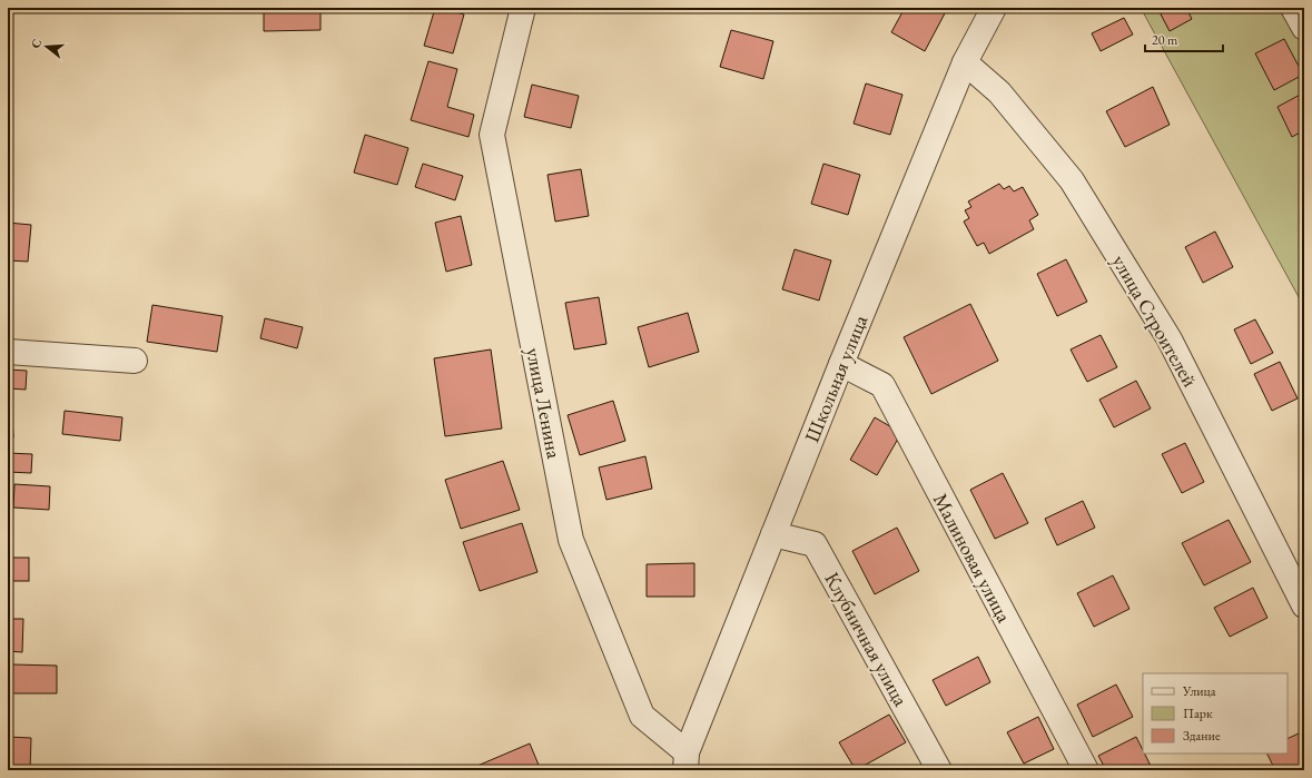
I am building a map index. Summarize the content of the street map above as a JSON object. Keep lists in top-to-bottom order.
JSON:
{
  "streets": {
    "street": [
      "улица Строителей",
      "Школьная улица",
      "улица Ленина",
      "Малиновая улица",
      "Клубничная улица"
    ]
  },
  "crossings": [
    ["улица Строителей", "Школьная улица"],
    ["Школьная улица", "улица Ленина"],
    ["Школьная улица", "Малиновая улица"],
    ["Школьная улица", "Клубничная улица"]
  ],
  "legend": ["Улица", "Парк", "Здание"],
  "scale_bar": "20 m",
  "north": "left"
}
